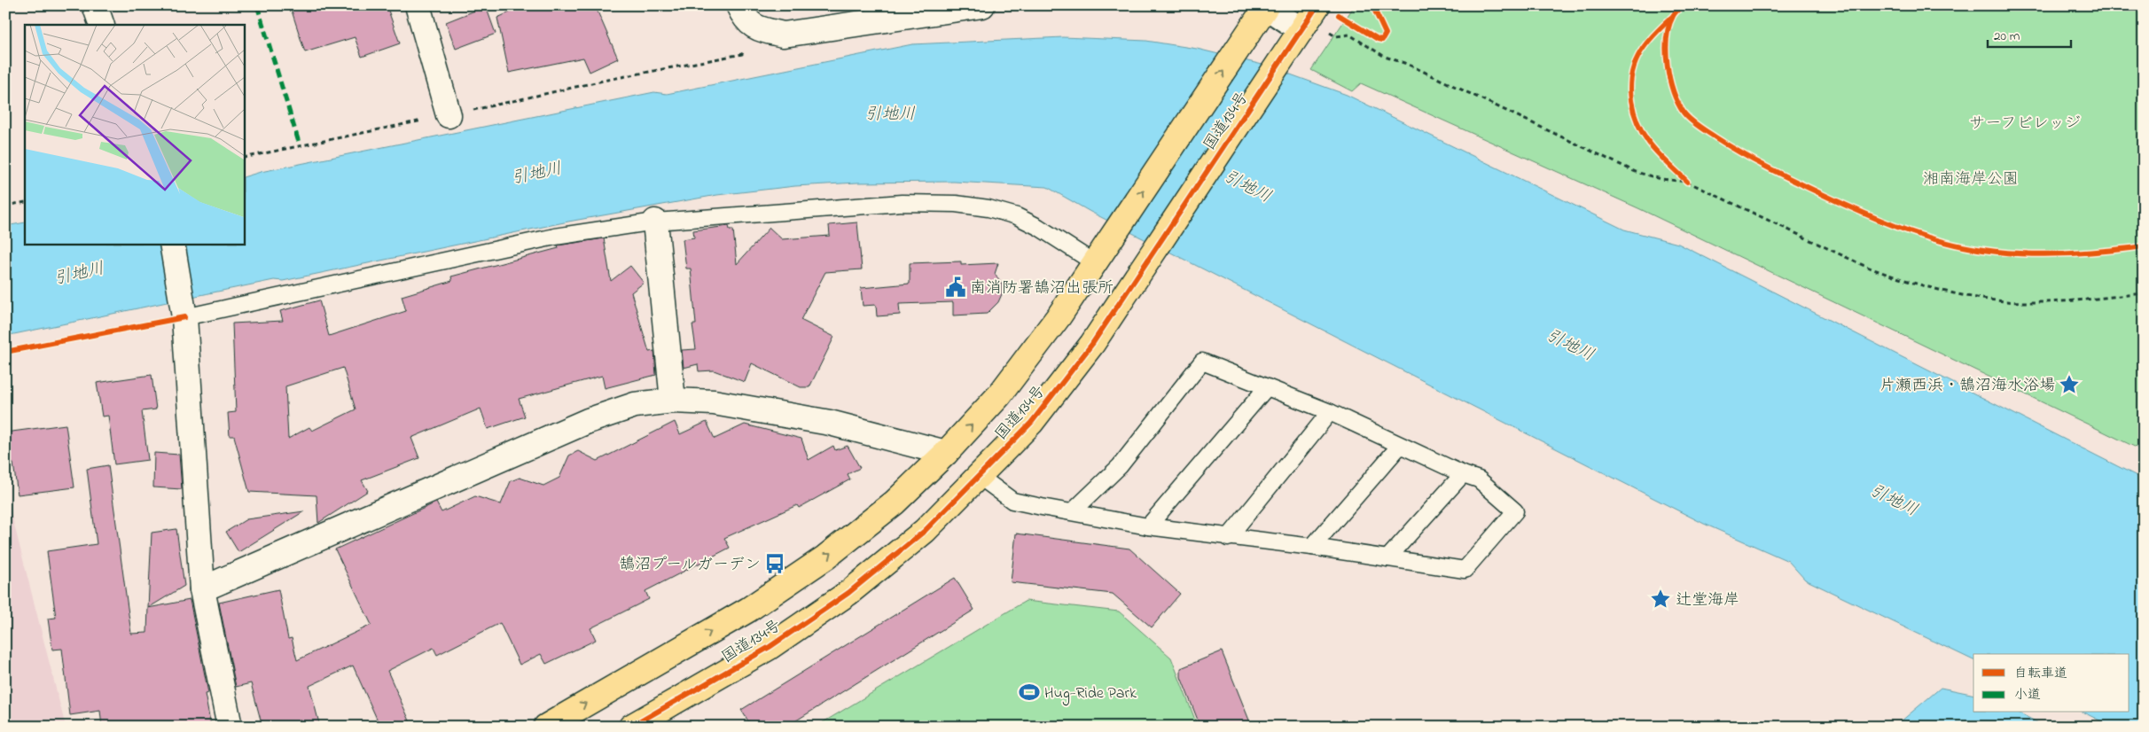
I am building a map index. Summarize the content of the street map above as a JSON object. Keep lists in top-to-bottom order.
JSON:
{
  "streets": {
    "highway": ["国道134号"]
  },
  "water": ["引地川"],
  "parks": ["サーフビレッジ", "湘南海岸公園"],
  "places": {
    "public building": ["南消防署鵠沼出張所"],
    "place": ["片瀬西浜・鵠沼海水浴場", "辻堂海岸"],
    "bus stop": ["鵠沼プールガーデン"],
    "sports": ["Hug-Ride Park"]
  },
  "legend": ["自転車道", "小道"],
  "scale_bar": "20 m"
}
